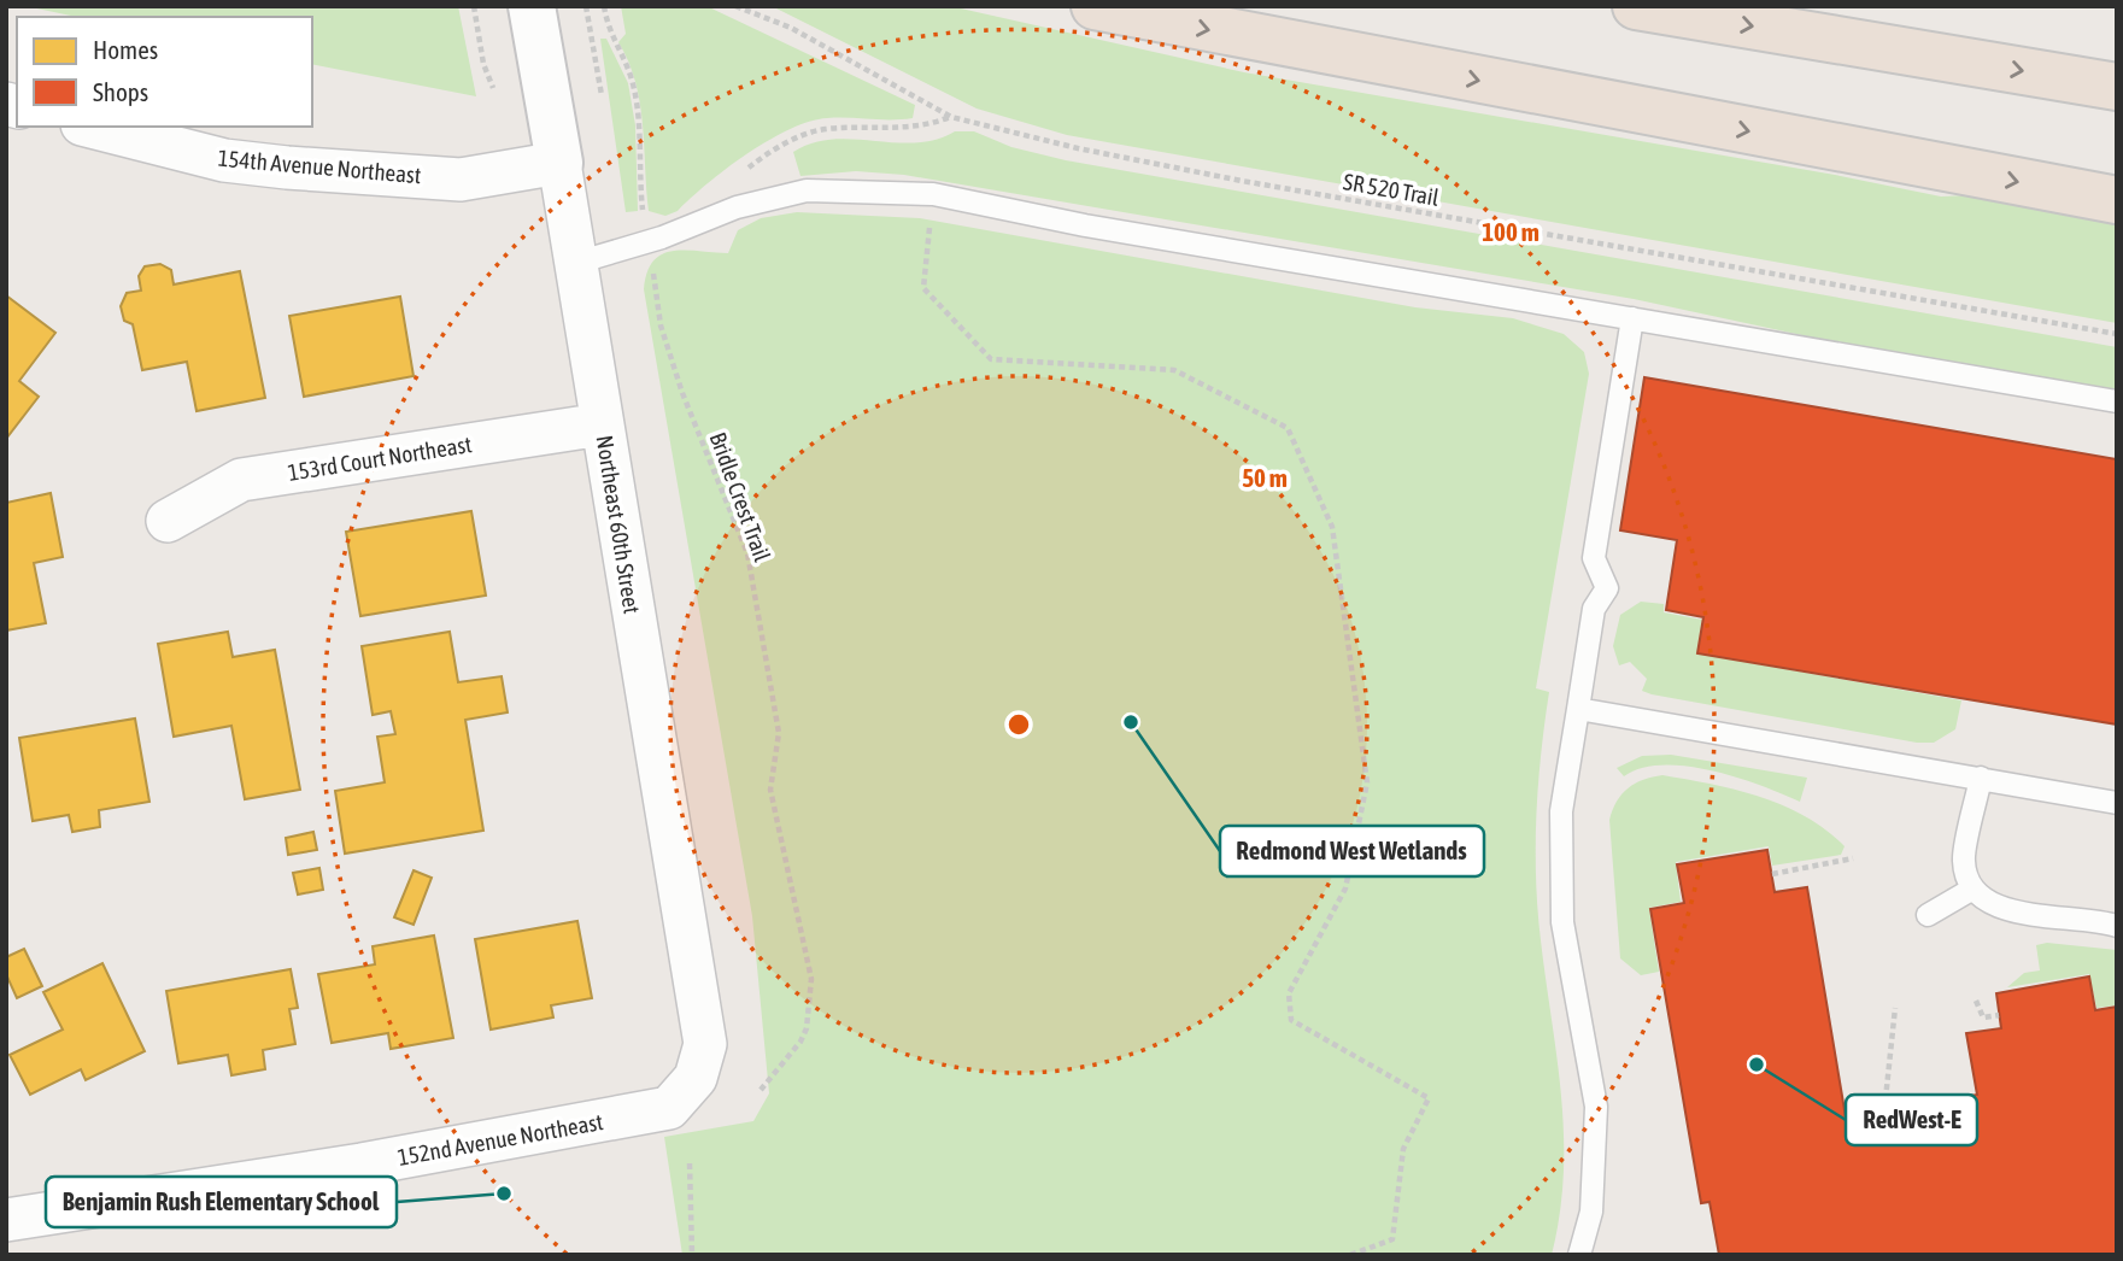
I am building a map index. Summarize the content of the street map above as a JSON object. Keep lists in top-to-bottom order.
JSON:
{
  "streets": {
    "street": [
      "154th Avenue Northeast",
      "153rd Court Northeast",
      "Northeast 60th Street",
      "152nd Avenue Northeast"
    ],
    "path": ["SR 520 Trail", "Bridle Crest Trail"]
  },
  "crossings": [
    ["154th Avenue Northeast", "Northeast 60th Street"],
    ["153rd Court Northeast", "Northeast 60th Street"],
    ["Northeast 60th Street", "152nd Avenue Northeast"]
  ],
  "places": ["Redmond West Wetlands", "RedWest-E", "Benjamin Rush Elementary School"],
  "legend": ["Homes", "Shops"],
  "rings": ["100 m", "50 m"]
}
